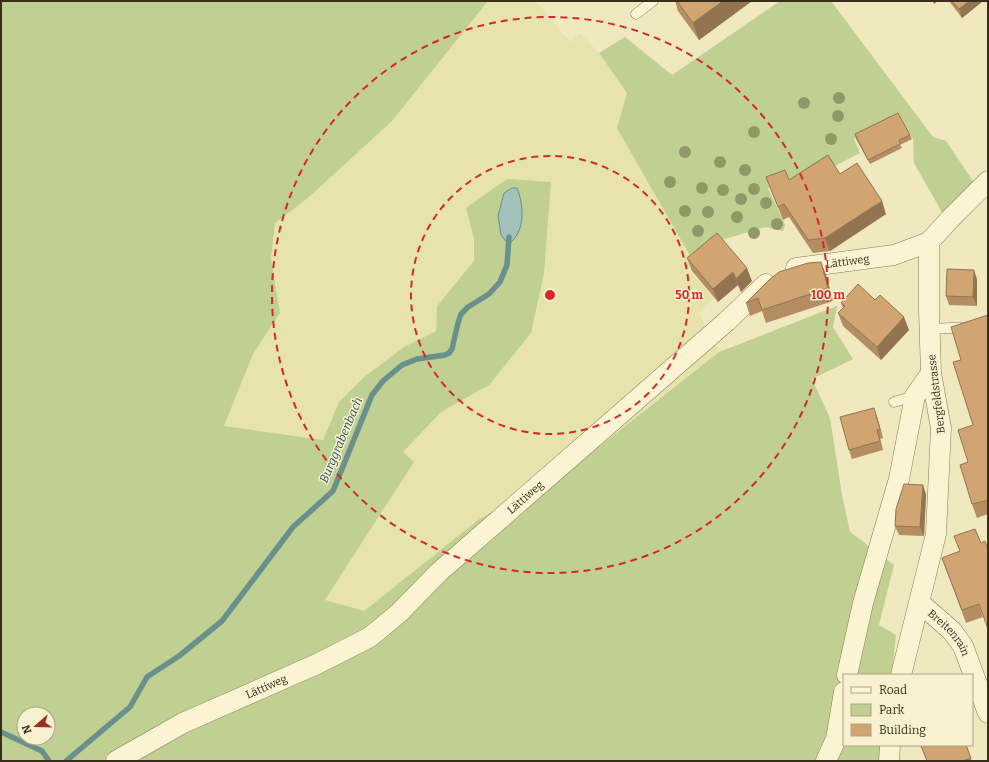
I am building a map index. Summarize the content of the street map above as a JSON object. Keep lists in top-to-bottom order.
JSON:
{
  "streets": {
    "street": ["Lättiweg", "Bergfeldstrasse", "Breitenrain"]
  },
  "crossings": [
    ["Lättiweg", "Bergfeldstrasse"],
    ["Bergfeldstrasse", "Breitenrain"]
  ],
  "water": ["Burggrabenbach"],
  "legend": ["Road", "Park", "Building"],
  "north": "left",
  "rings": ["50 m", "100 m"]
}
